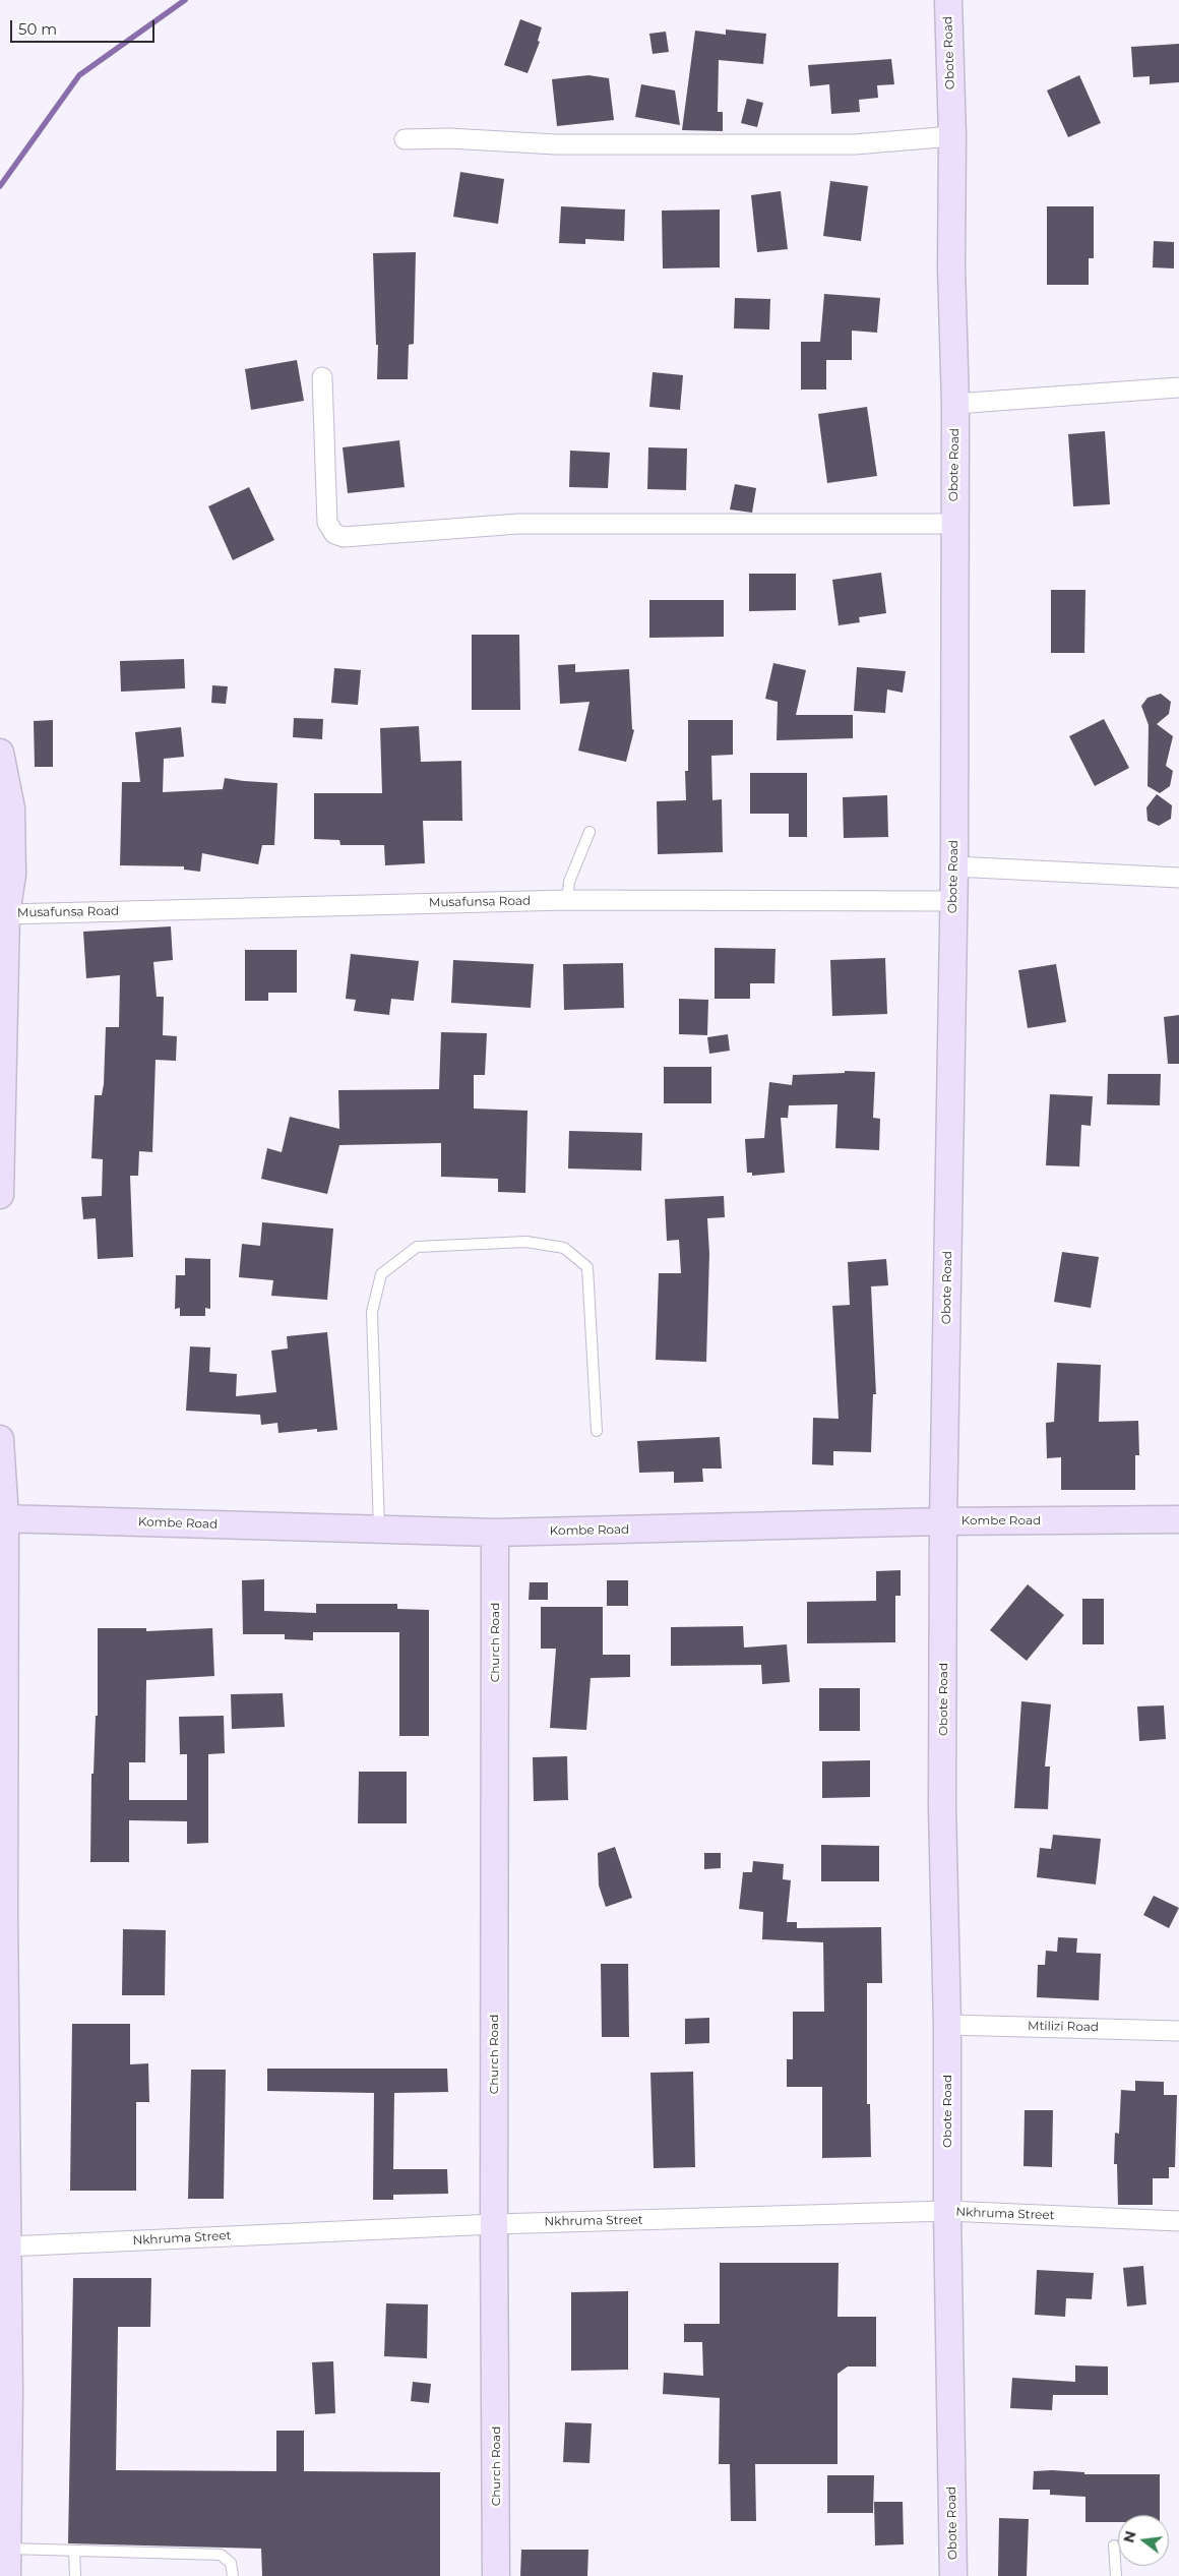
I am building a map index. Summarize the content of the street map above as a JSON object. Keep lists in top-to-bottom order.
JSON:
{
  "streets": {
    "street": [
      "Obote Road",
      "Musafunsa Road",
      "Kombe Road",
      "Church Road",
      "Mtilizi Road",
      "Nkhruma Street"
    ]
  },
  "crossings": [
    ["Obote Road", "Musafunsa Road"],
    ["Obote Road", "Kombe Road"],
    ["Obote Road", "Mtilizi Road"],
    ["Obote Road", "Nkhruma Street"],
    ["Kombe Road", "Church Road"],
    ["Church Road", "Nkhruma Street"]
  ],
  "scale_bar": "50 m",
  "north": "left"
}
